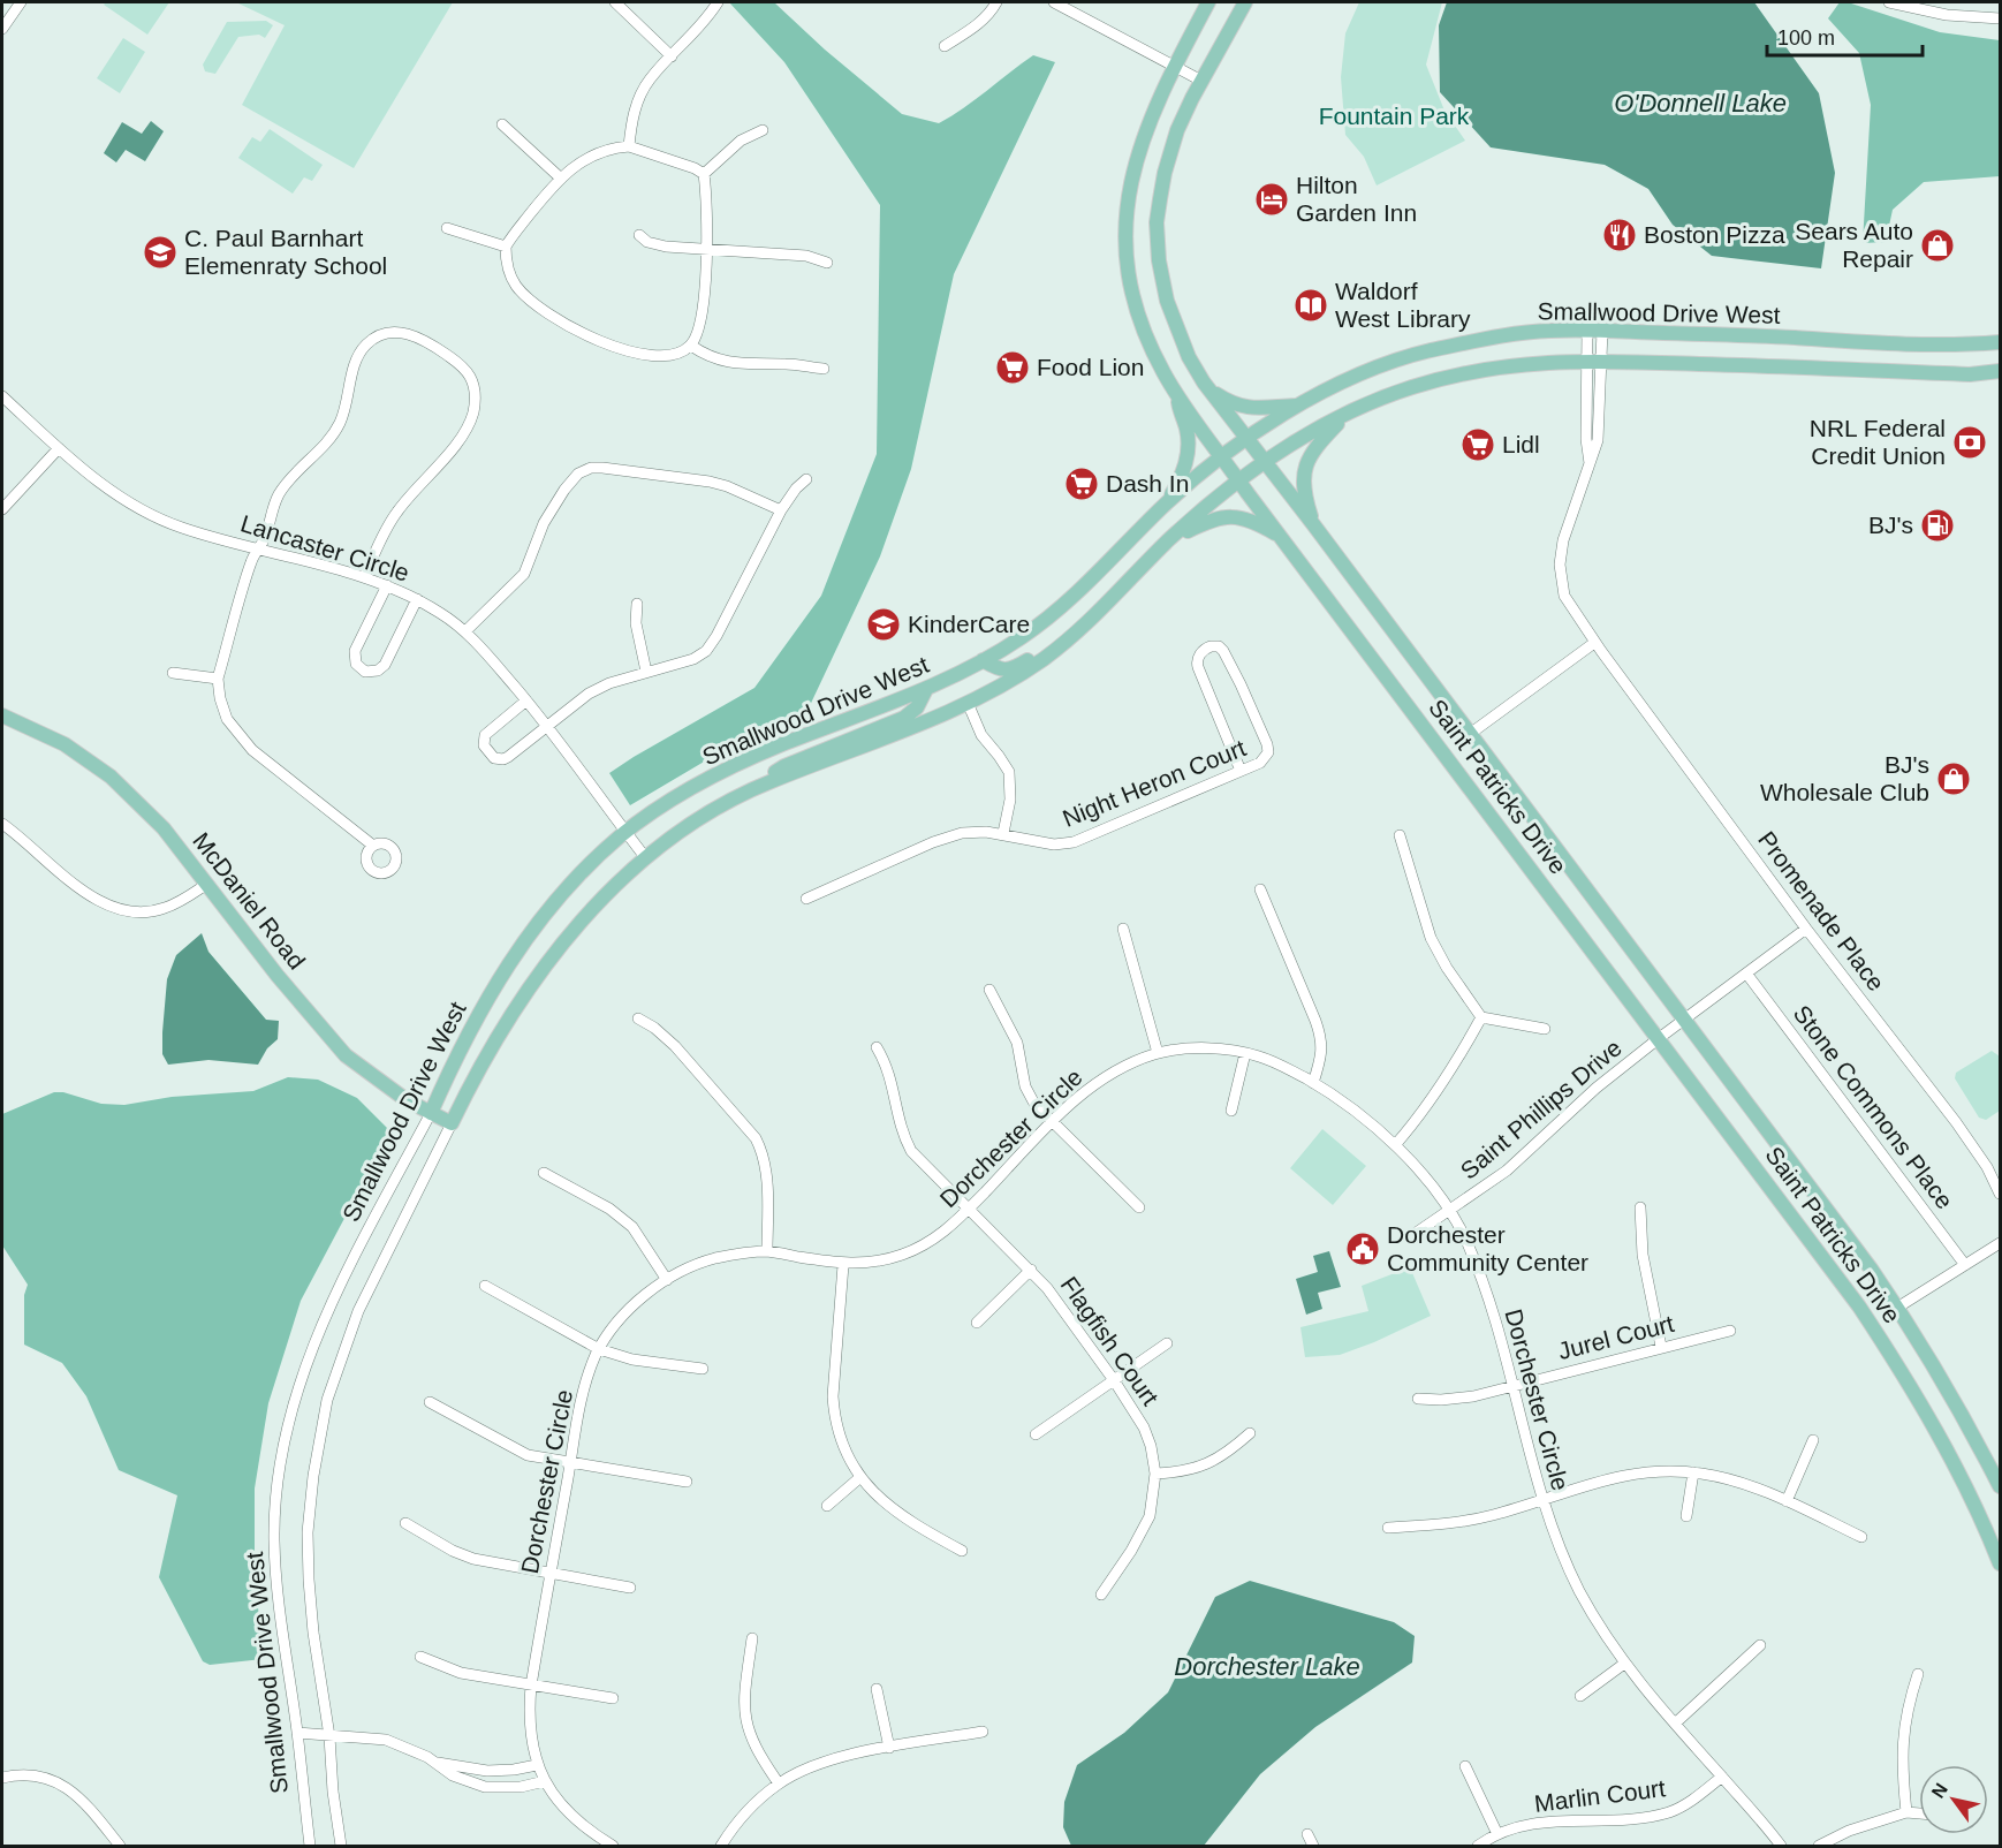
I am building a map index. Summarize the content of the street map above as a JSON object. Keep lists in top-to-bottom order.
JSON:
{
  "streets": {
    "main road": ["Smallwood Drive West", "Saint Patricks Drive", "McDaniel Road"],
    "street": [
      "Lancaster Circle",
      "Night Heron Court",
      "Promenade Place",
      "Stone Commons Place",
      "Saint Phillips Drive",
      "Dorchester Circle",
      "Jurel Court",
      "Flagfish Court",
      "Marlin Court"
    ]
  },
  "crossings": [
    ["Smallwood Drive West", "Lancaster Circle"],
    ["Smallwood Drive West", "Saint Patricks Drive"],
    ["Smallwood Drive West", "McDaniel Road"],
    ["Smallwood Drive West", "Promenade Place"],
    ["Saint Patricks Drive", "Saint Phillips Drive"],
    ["Promenade Place", "Saint Phillips Drive"],
    ["Stone Commons Place", "Saint Phillips Drive"],
    ["Saint Phillips Drive", "Dorchester Circle"],
    ["Dorchester Circle", "Jurel Court"],
    ["Dorchester Circle", "Flagfish Court"],
    ["Dorchester Circle", "Marlin Court"]
  ],
  "water": ["O'Donnell Lake", "Dorchester Lake"],
  "parks": ["Fountain Park"],
  "places": {
    "hotel": ["Hilton Garden Inn"],
    "restaurant": ["Boston Pizza"],
    "shop": ["Sears Auto Repair", "BJ's Wholesale Club"],
    "school or university": ["C. Paul Barnhart Elemenraty School", "KinderCare"],
    "library": ["Waldorf West Library"],
    "supermarket": ["Food Lion", "Lidl", "Dash In"],
    "bank": ["NRL Federal Credit Union"],
    "fuel station": ["BJ's"],
    "public building": ["Dorchester Community Center"]
  },
  "scale_bar": "100 m",
  "north": "top left"
}
